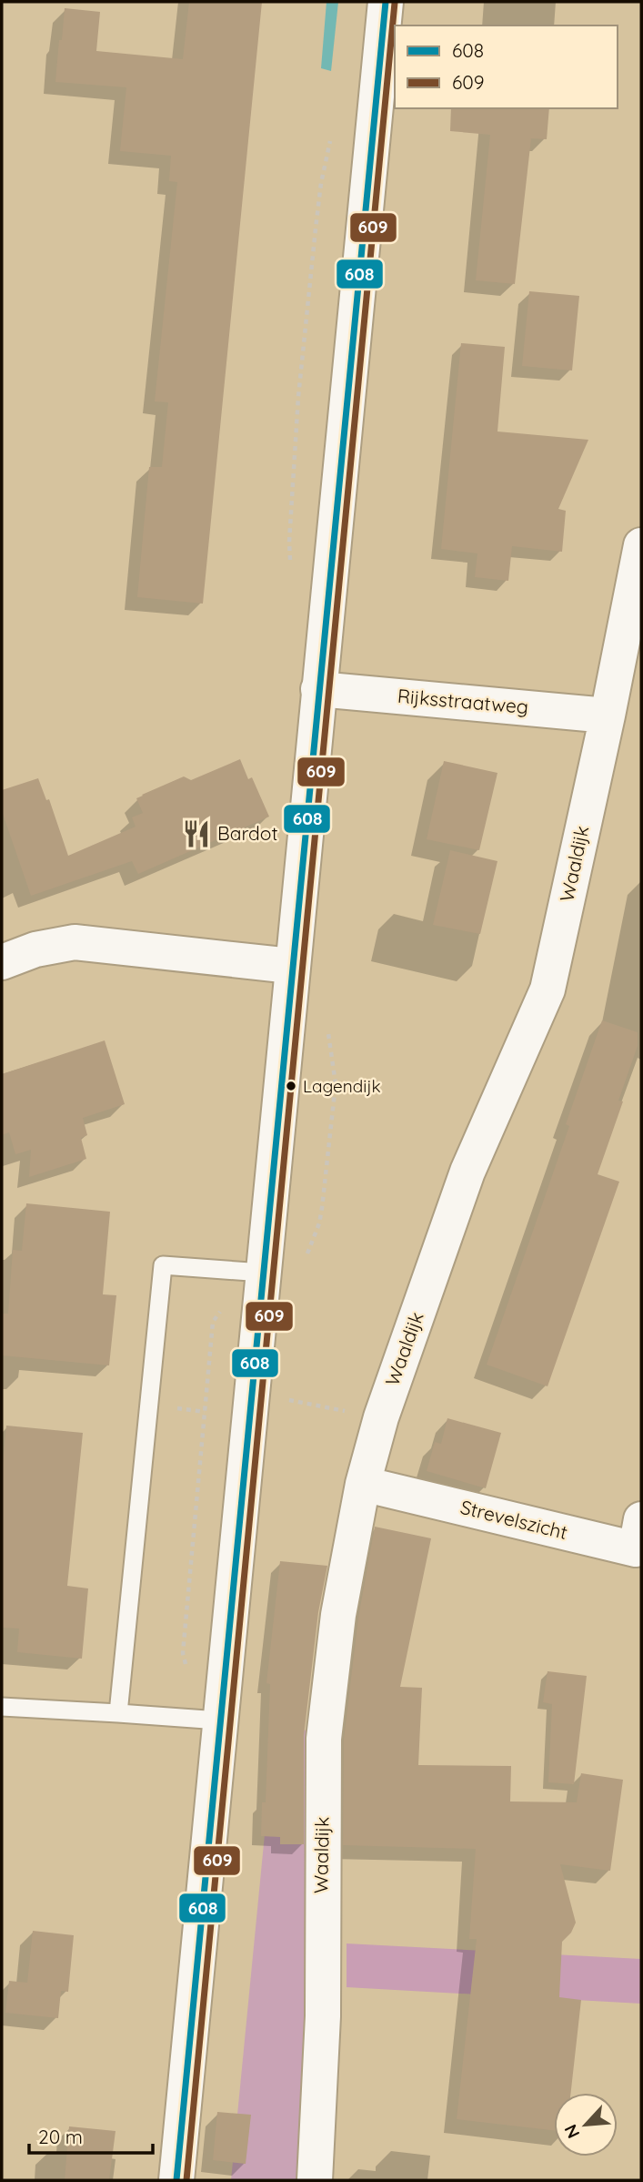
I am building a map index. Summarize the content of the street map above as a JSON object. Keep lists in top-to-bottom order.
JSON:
{
  "streets": {
    "street": ["Rijksstraatweg", "Waaldijk", "Strevelszicht"]
  },
  "crossings": [
    ["Rijksstraatweg", "Waaldijk"],
    ["Waaldijk", "Strevelszicht"]
  ],
  "places": {
    "restaurant": ["Bardot"],
    "other": ["Lagendijk"]
  },
  "lines": ["transit line 608", "transit line 609"],
  "legend": ["608", "609"],
  "scale_bar": "20 m",
  "north": "bottom left"
}
